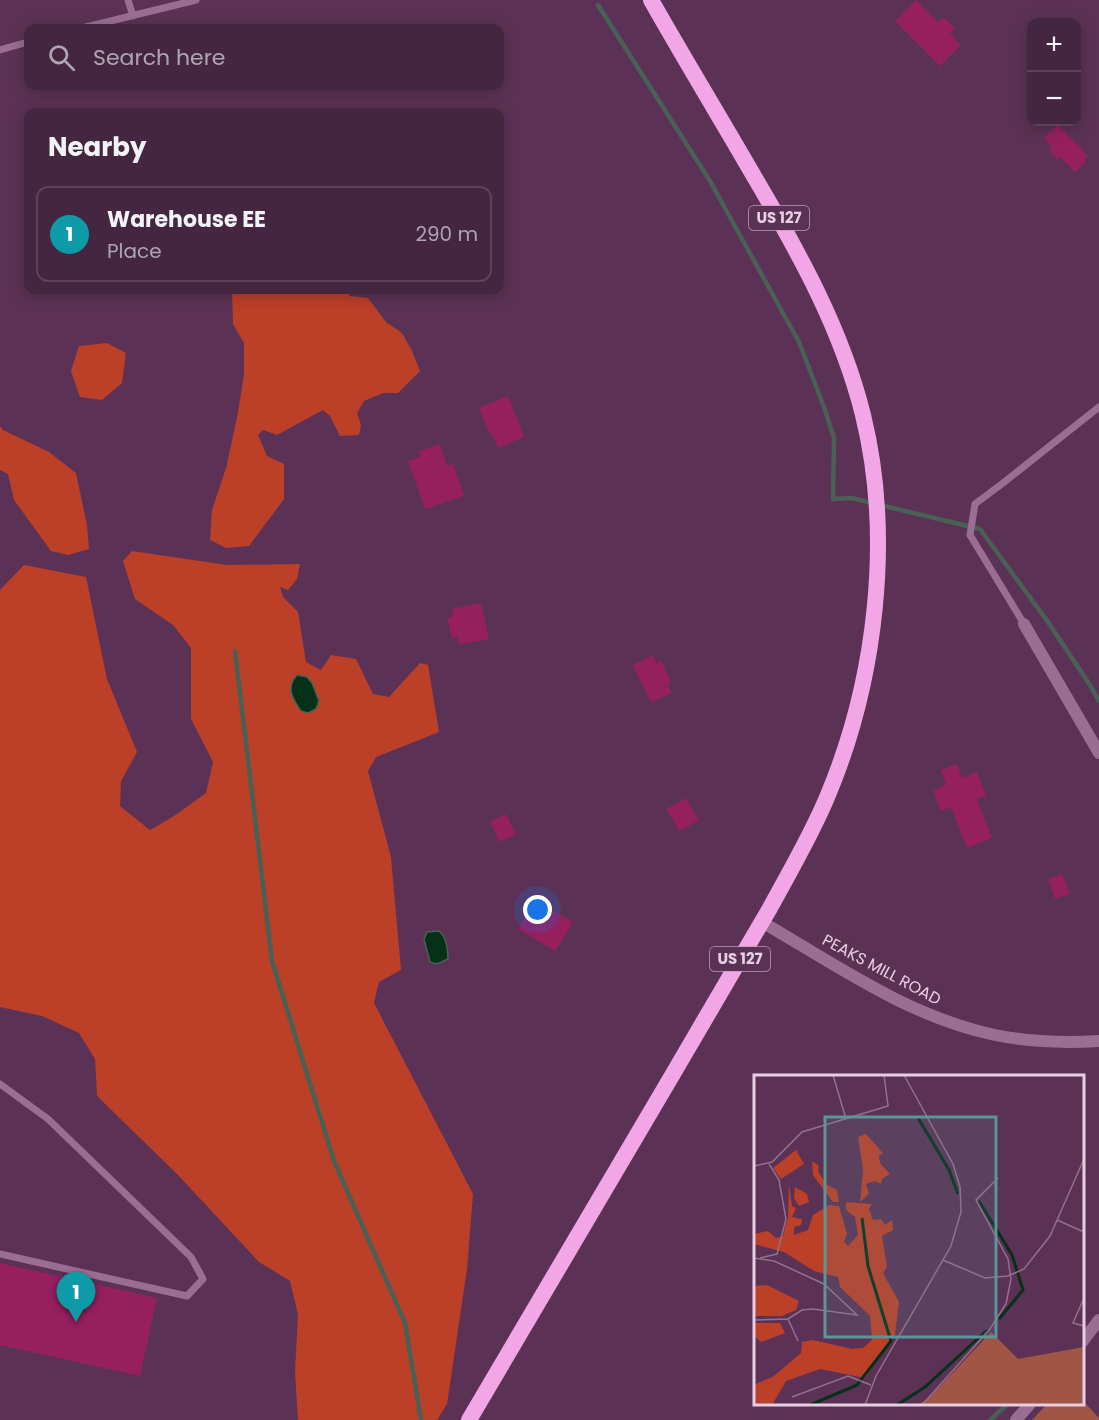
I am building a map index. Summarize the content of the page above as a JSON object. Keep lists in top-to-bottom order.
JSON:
{
  "streets": {
    "highway": ["US 127"],
    "street": ["PEAKS MILL ROAD"]
  },
  "crossings": [
    ["US 127", "PEAKS MILL ROAD"]
  ],
  "page": {
    "map_buttons": ["+", "−"],
    "search": "Search here",
    "heading": "Nearby",
    "list": [
      {
        "mark": "1",
        "name": "Warehouse EE",
        "note": "Place",
        "value": "290 m"
      }
    ],
    "pins": "1"
  }
}
